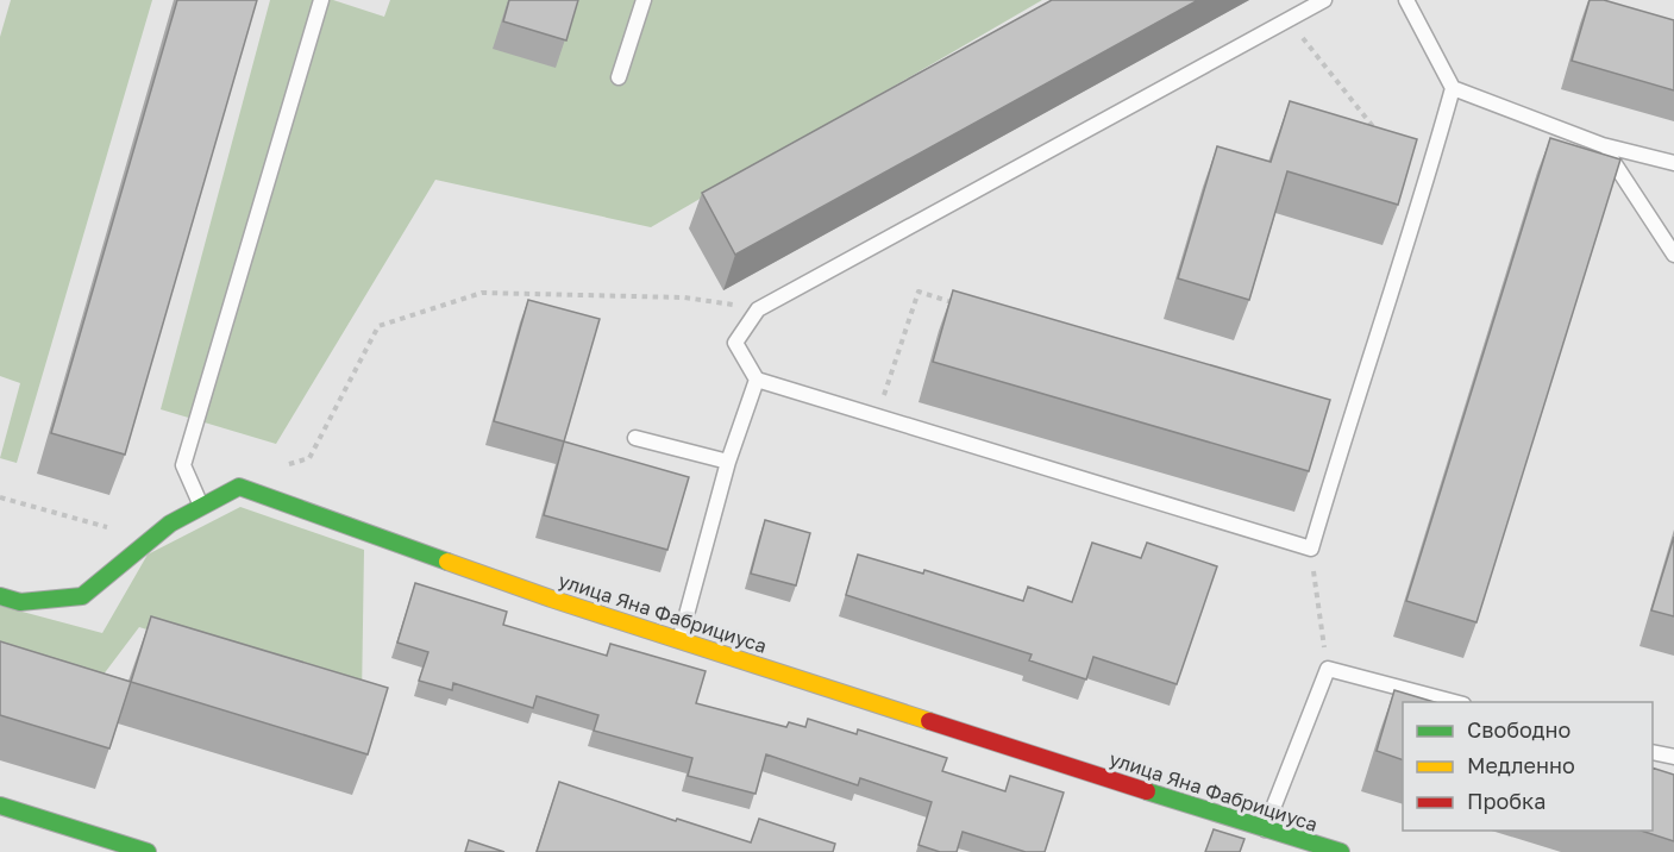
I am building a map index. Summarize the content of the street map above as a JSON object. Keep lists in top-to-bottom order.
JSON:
{
  "streets": {
    "street": ["улица Яна Фабрициуса"]
  },
  "legend": ["Свободно", "Медленно", "Пробка"]
}
